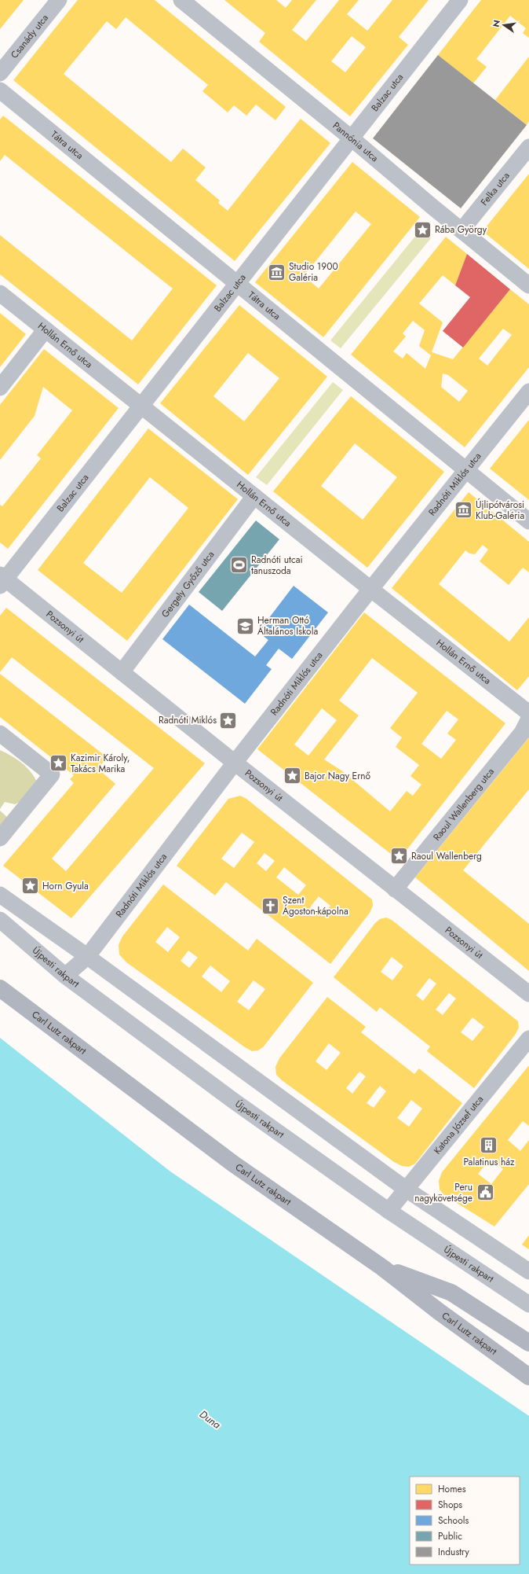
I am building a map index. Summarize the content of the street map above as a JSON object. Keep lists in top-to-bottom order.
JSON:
{
  "streets": {
    "main road": ["Carl Lutz rakpart"],
    "street": [
      "Csanády utca",
      "Balzac utca",
      "Pannónia utca",
      "Tátra utca",
      "Felka utca",
      "Hollán Ernő utca",
      "Radnóti Miklós utca",
      "Gergely Győző utca",
      "Pozsonyi út",
      "Raoul Wallenberg utca",
      "Újpesti rakpart",
      "Katona József utca"
    ]
  },
  "crossings": [
    ["Balzac utca", "Pannónia utca"],
    ["Balzac utca", "Tátra utca"],
    ["Balzac utca", "Hollán Ernő utca"],
    ["Balzac utca", "Pozsonyi út"],
    ["Pannónia utca", "Felka utca"],
    ["Tátra utca", "Radnóti Miklós utca"],
    ["Hollán Ernő utca", "Radnóti Miklós utca"],
    ["Hollán Ernő utca", "Gergely Győző utca"],
    ["Radnóti Miklós utca", "Pozsonyi út"],
    ["Radnóti Miklós utca", "Újpesti rakpart"],
    ["Gergely Győző utca", "Pozsonyi út"],
    ["Pozsonyi út", "Raoul Wallenberg utca"],
    ["Újpesti rakpart", "Katona József utca"]
  ],
  "water": ["Duna"],
  "places": {
    "place": [
      "Rába György",
      "Radnóti Miklós",
      "Kazimir Károly, Takács Marika",
      "Bajor Nagy Ernő",
      "Raoul Wallenberg",
      "Horn Gyula"
    ],
    "museum": ["Studio 1900 Galéria", "Újlipótvárosi Klub-Galéria"],
    "sports": ["Radnóti utcai tanuszoda"],
    "school or university": ["Herman Ottó Általános Iskola"],
    "church": ["Szent Ágoston-kápolna"],
    "building": ["Palatinus ház"],
    "public building": ["Peru nagykövetsége"]
  },
  "legend": [
    "Homes",
    "Shops",
    "Schools",
    "Public",
    "Industry"
  ],
  "north": "left"
}
